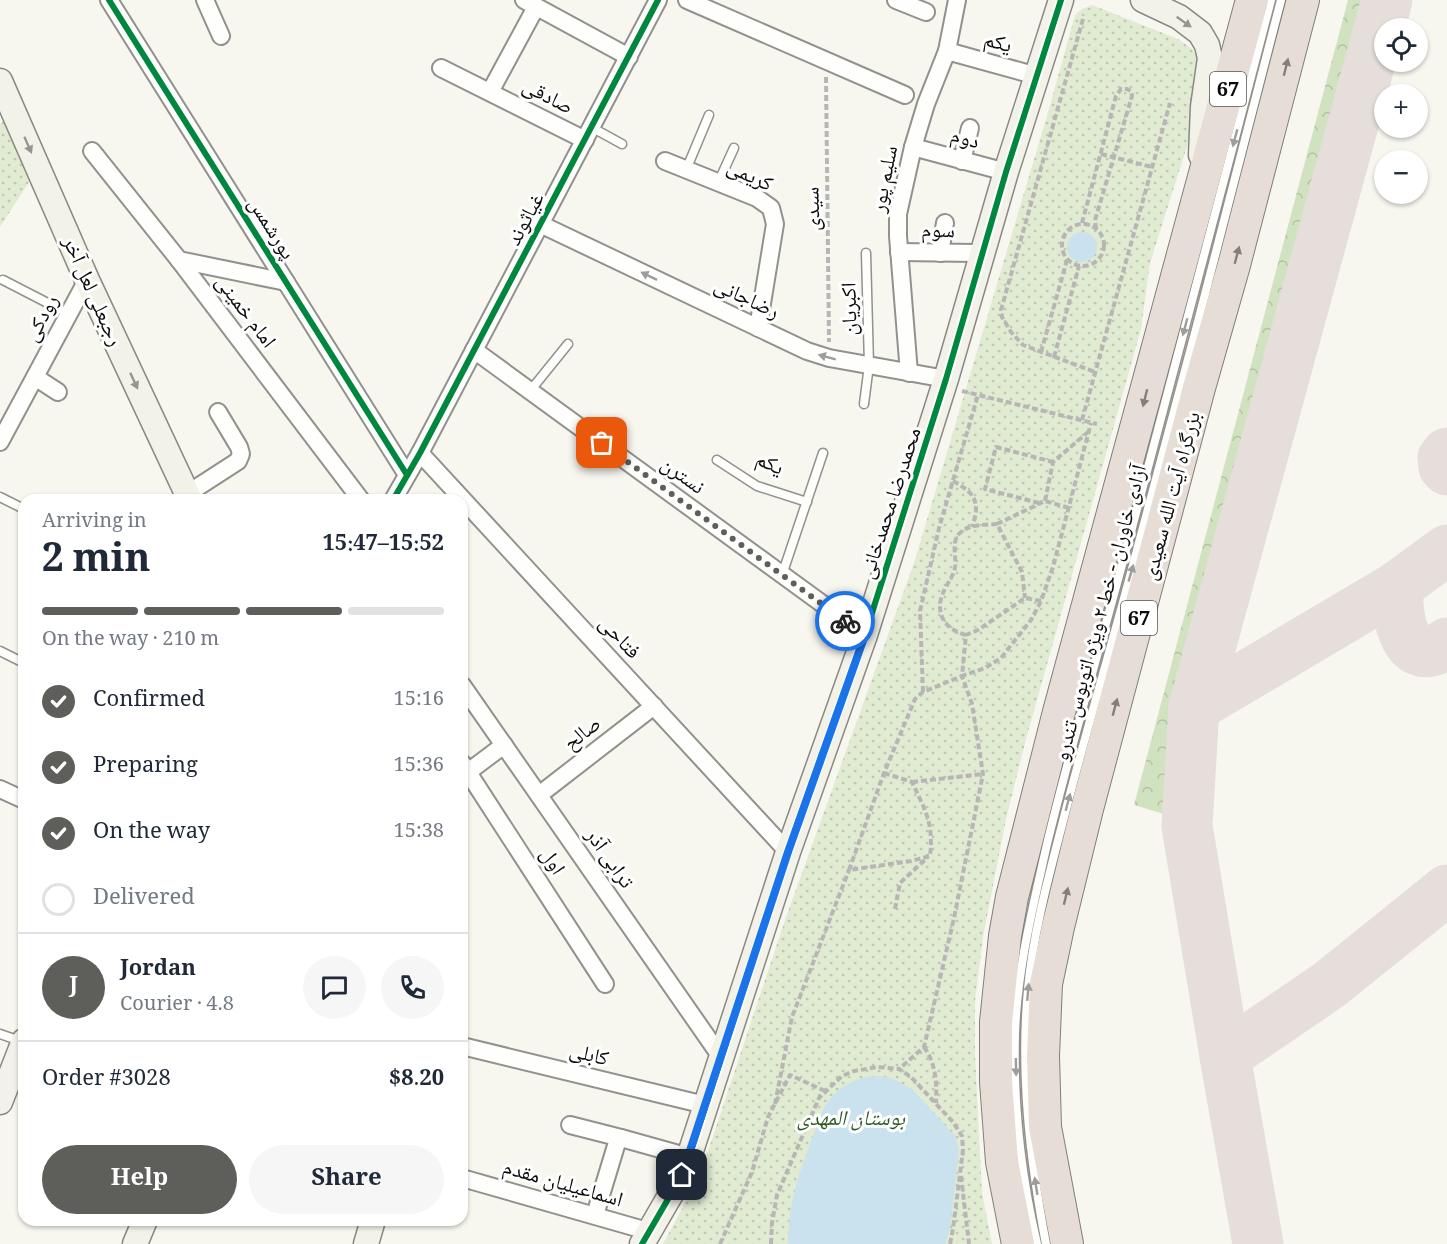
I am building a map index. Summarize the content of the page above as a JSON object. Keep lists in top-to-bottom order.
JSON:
{
  "streets": {
    "highway": ["67", "بزرگراه آیت الله سعیدی"],
    "street": [
      "یکم",
      "صادقی",
      "دوم",
      "کریمی",
      "سلیم پور",
      "غیاثوند",
      "پورشمس",
      "سوم",
      "رجبعلی لعل آخر",
      "رضاجانی",
      "امام خمینی",
      "رودکی",
      "نسترن",
      "محمدرضا محمدخانی",
      "فتاحی",
      "صالح",
      "ترابی آذر",
      "اول",
      "کابلی",
      "اسماعیلیان مقدم"
    ],
    "lane": ["اکبریان", "آزادی خاوران - خط ۲ ویژه اتوبوس تندرو"],
    "path": ["سیدی"]
  },
  "crossings": [
    ["یکم", "سلیم پور"],
    ["یکم", "محمدرضا محمدخانی"],
    ["صادقی", "غیاثوند"],
    ["دوم", "سلیم پور"],
    ["دوم", "محمدرضا محمدخانی"],
    ["کریمی", "رضاجانی"],
    ["سلیم پور", "سوم"],
    ["سلیم پور", "رضاجانی"],
    ["سیدی", "رضاجانی"],
    ["غیاثوند", "پورشمس"],
    ["غیاثوند", "رضاجانی"],
    ["غیاثوند", "نسترن"],
    ["غیاثوند", "فتاحی"],
    ["رجبعلی لعل آخر", "رودکی"],
    ["رضاجانی", "اکبریان"],
    ["رضاجانی", "محمدرضا محمدخانی"],
    ["نسترن", "محمدرضا محمدخانی"],
    ["محمدرضا محمدخانی", "فتاحی"],
    ["محمدرضا محمدخانی", "ترابی آذر"],
    ["محمدرضا محمدخانی", "کابلی"],
    ["محمدرضا محمدخانی", "اسماعیلیان مقدم"],
    ["فتاحی", "صالح"],
    ["صالح", "ترابی آذر"]
  ],
  "one_way": ["رجبعلی لعل آخر", "رضاجانی"],
  "parks": ["بوستان المهدی"],
  "page": {
    "map_buttons": ["+", "−"],
    "heading": ["2 min", "Arriving in", "15:47–15:52"],
    "panel": [
      "Jordan",
      "Courier · 4.8",
      "Order #3028",
      "$8.20"
    ],
    "bar": "On the way · 210 m",
    "list": [
      ["Confirmed", "15:16"],
      ["Preparing", "15:36"],
      ["On the way", "15:38"],
      "Delivered"
    ],
    "round": "J",
    "buttons": ["Help", "Share"]
  }
}
